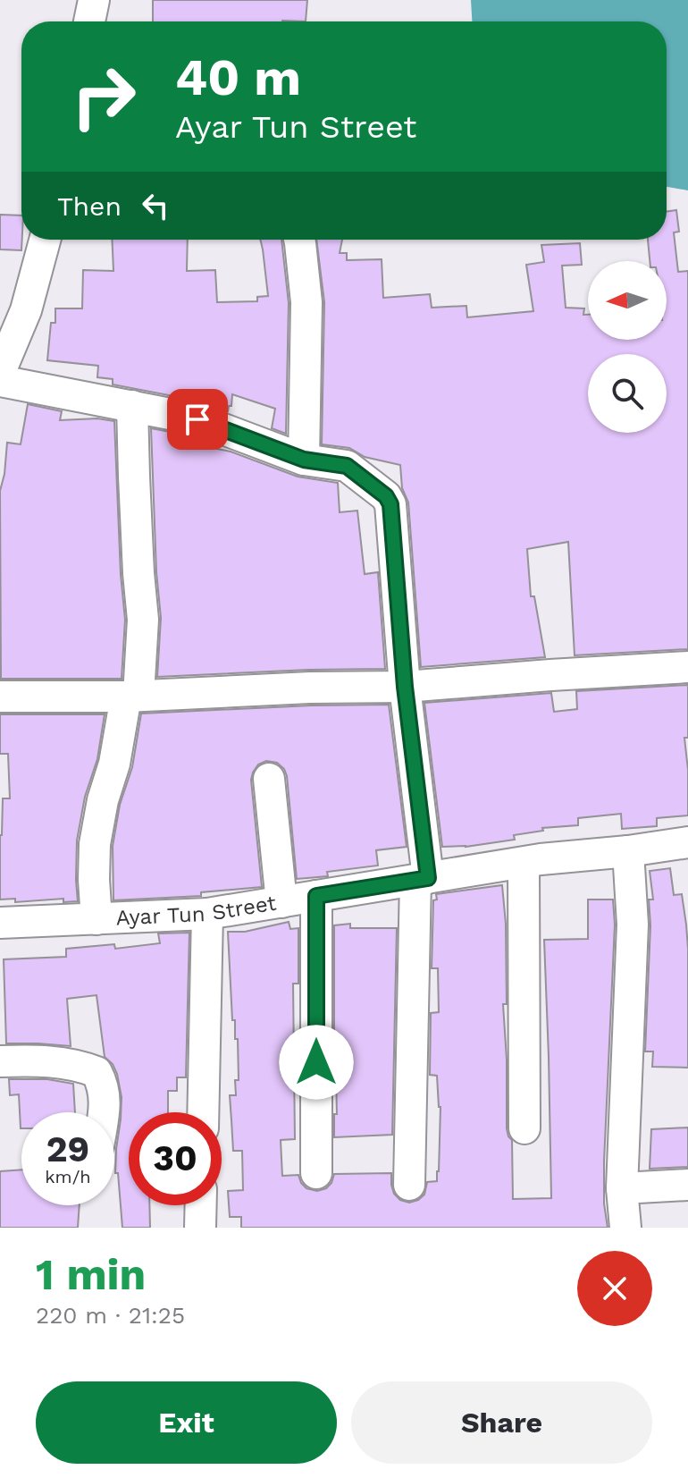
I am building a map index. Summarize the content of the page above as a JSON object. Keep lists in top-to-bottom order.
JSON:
{
  "streets": {
    "street": ["Ayar Tun Street"]
  },
  "north": "left",
  "page": {
    "turn": ["40 m", "Ayar Tun Street"],
    "then": "Then",
    "speed": "29 km/h",
    "limit": "30",
    "heading": ["1 min", "220 m · 21:25"],
    "buttons": ["Exit", "Share"]
  }
}
